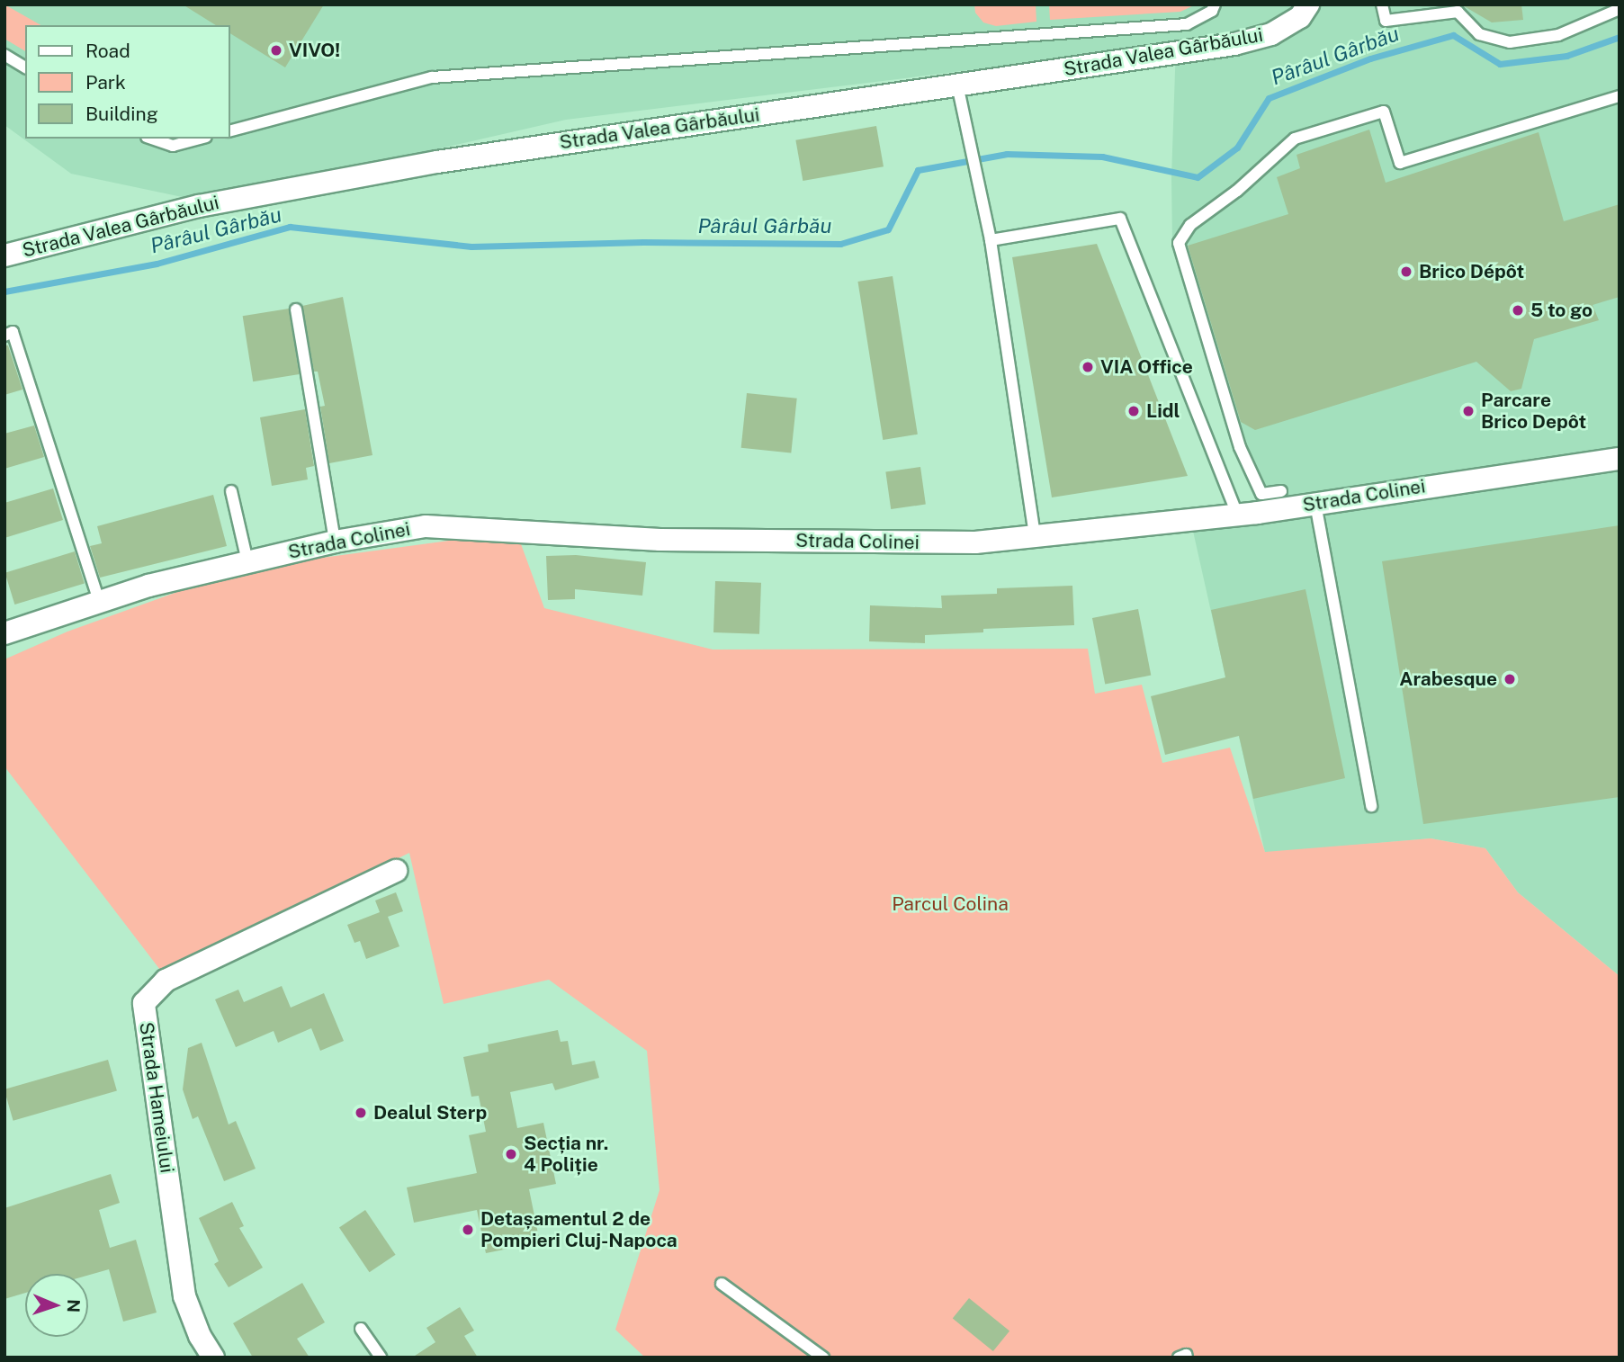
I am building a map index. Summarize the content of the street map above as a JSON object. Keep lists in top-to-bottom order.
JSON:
{
  "streets": {
    "street": ["Strada Valea Gârbăului", "Strada Colinei", "Strada Hameiului"]
  },
  "water": ["Pârâul Gârbău"],
  "parks": ["Parcul Colina"],
  "places": [
    "VIVO!",
    "Brico Dépôt",
    "5 to go",
    "VIA Office",
    "Lidl",
    "Parcare Brico Depôt",
    "Arabesque",
    "Dealul Sterp",
    "Secția nr. 4 Poliție",
    "Detașamentul 2 de Pompieri Cluj-Napoca"
  ],
  "legend": ["Road", "Park", "Building"],
  "north": "right"
}
